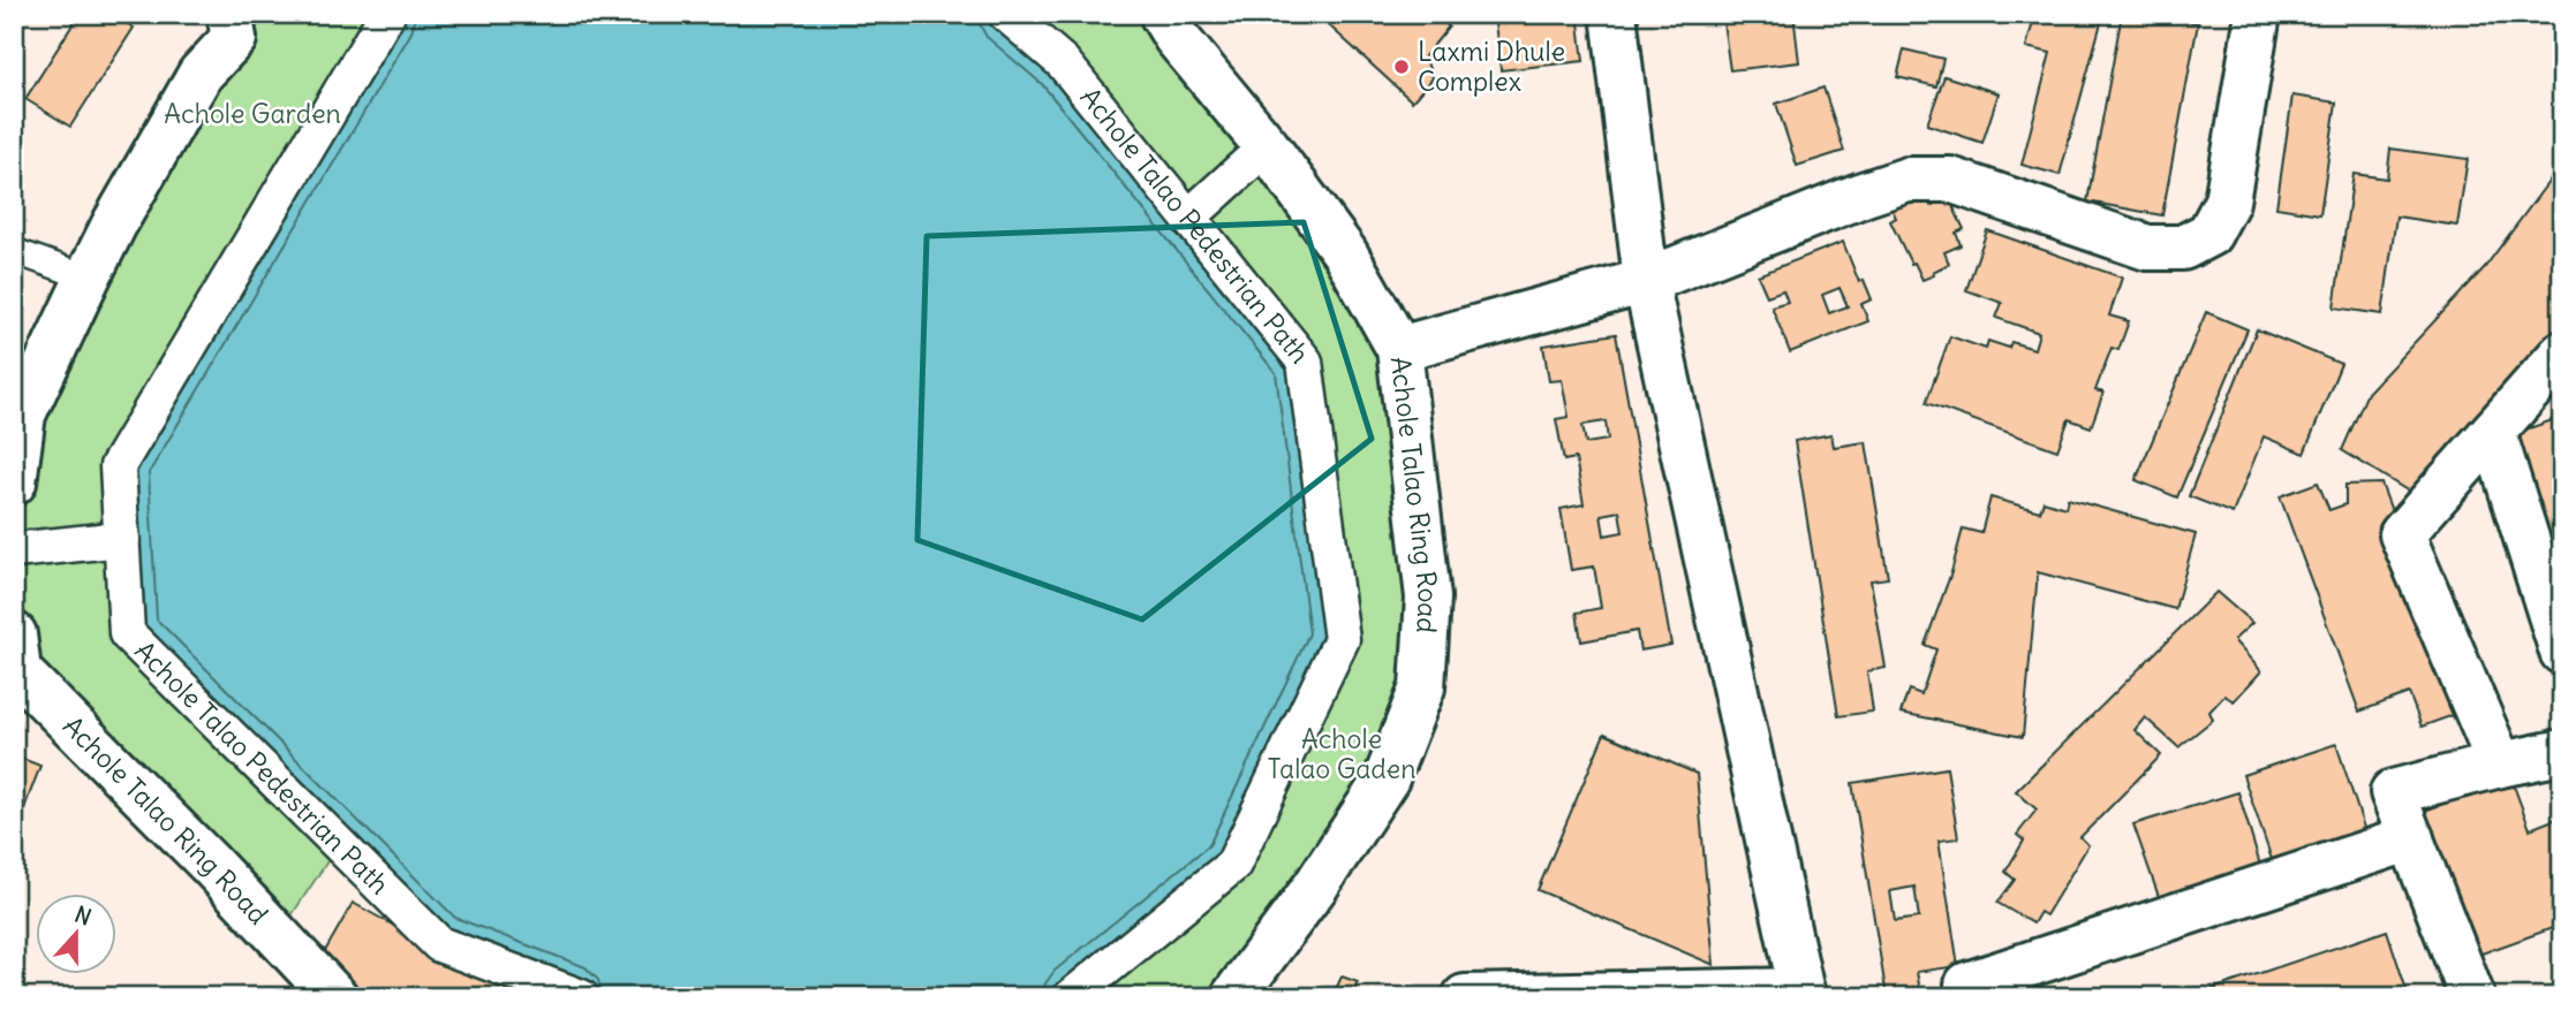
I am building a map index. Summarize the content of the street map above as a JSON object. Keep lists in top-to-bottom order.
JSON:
{
  "streets": {
    "street": ["Achole Talao Pedestrian Path", "Achole Talao Ring Road"]
  },
  "parks": ["Achole Garden", "Achole Talao Gaden"],
  "places": ["Laxmi Dhule Complex"],
  "north": "top"
}
